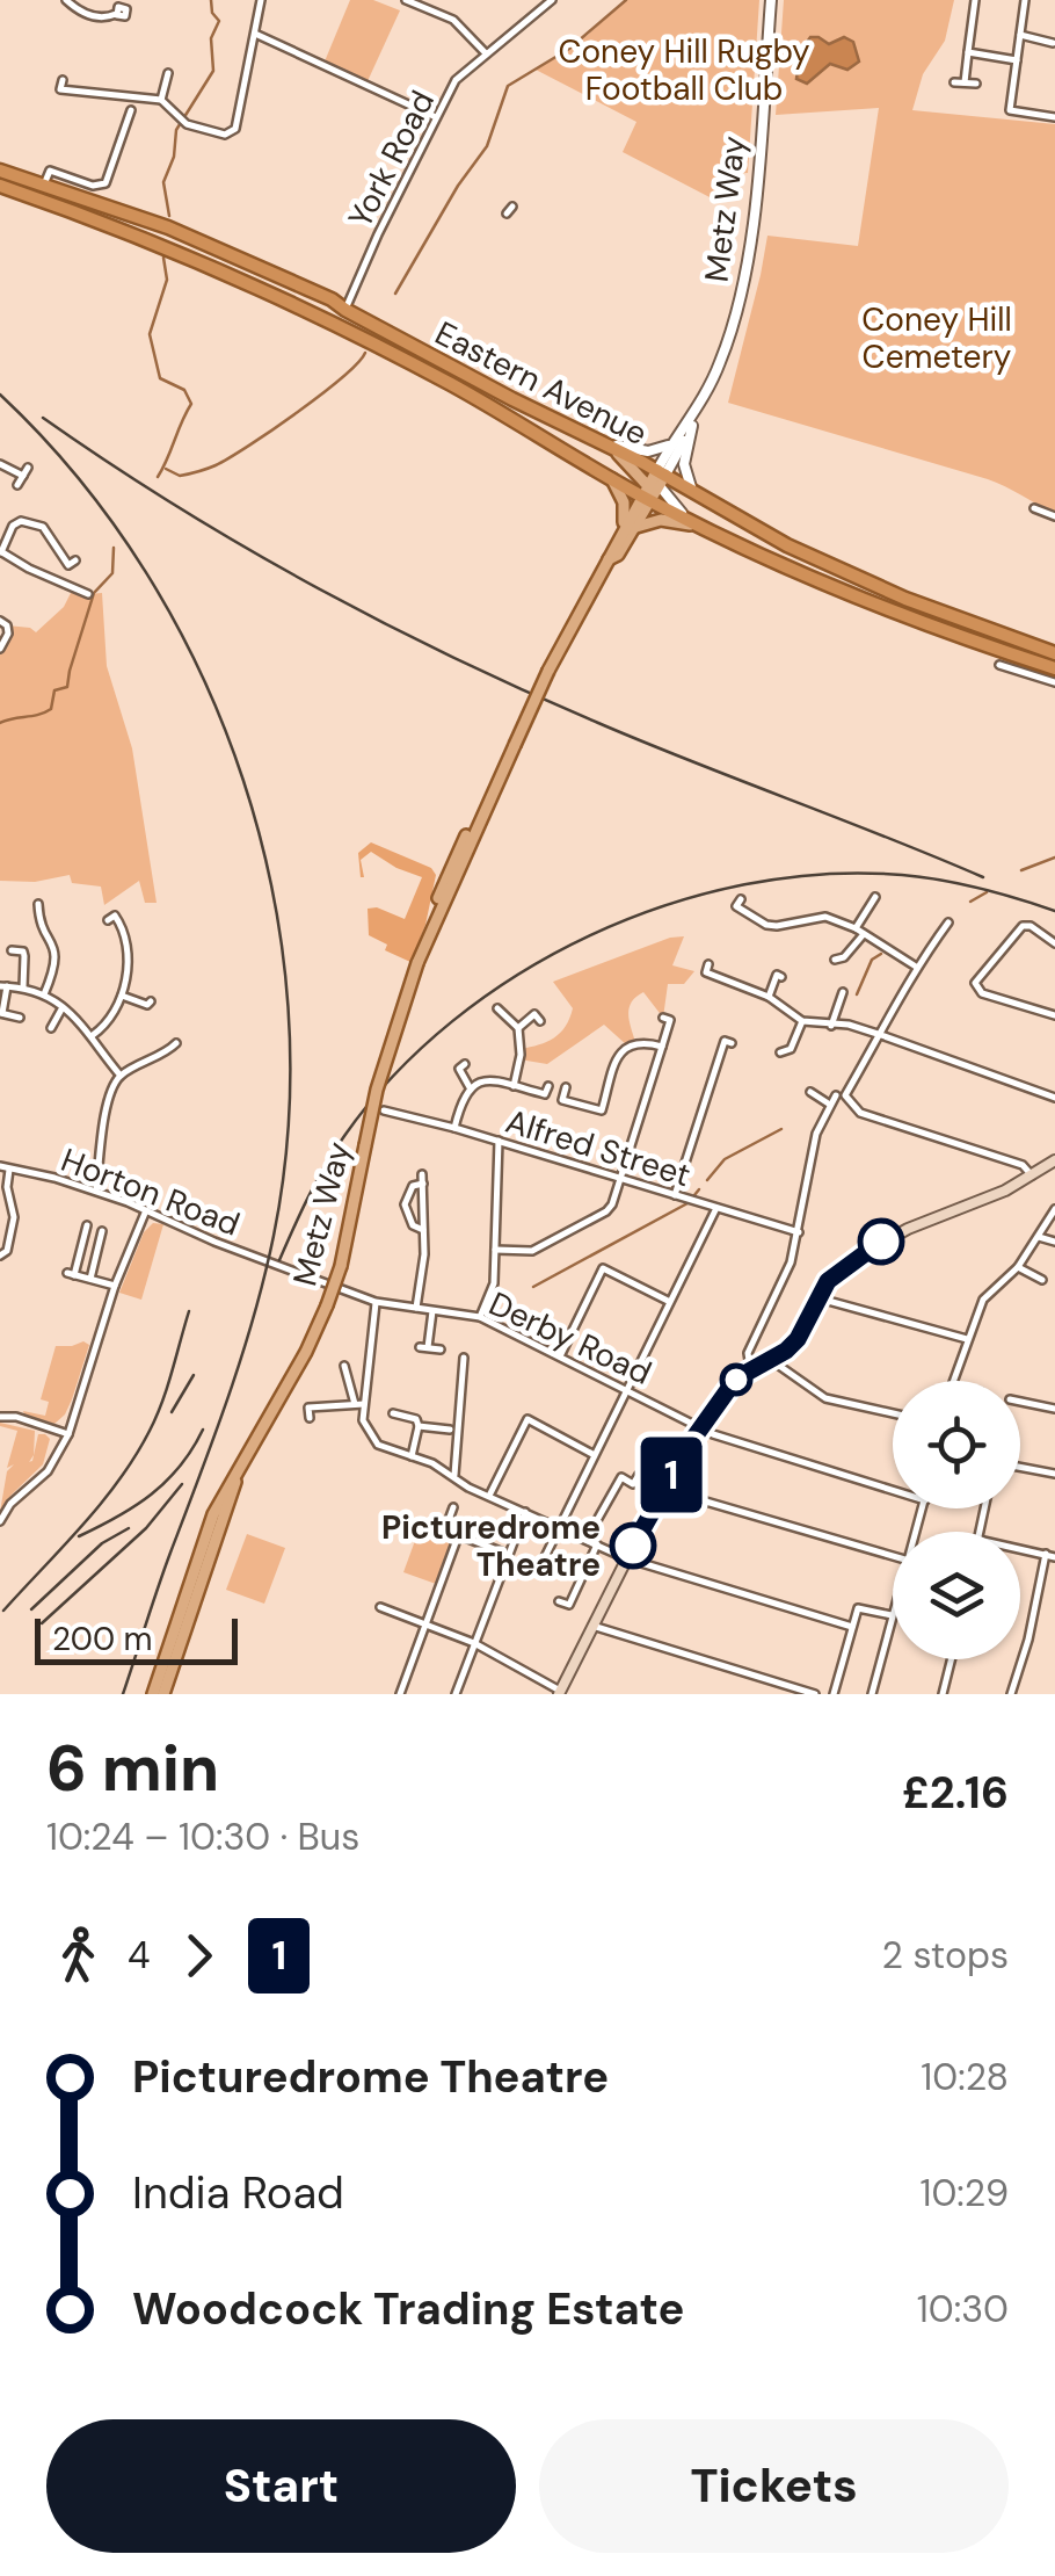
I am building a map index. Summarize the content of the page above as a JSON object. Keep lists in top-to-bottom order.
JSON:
{
  "streets": {
    "highway": ["Eastern Avenue"],
    "main road": ["Metz Way"],
    "street": [
      "York Road",
      "Alfred Street",
      "Horton Road",
      "Derby Road"
    ]
  },
  "crossings": [
    ["York Road", "Eastern Avenue"],
    ["Metz Way", "Eastern Avenue"],
    ["Horton Road", "Derby Road"]
  ],
  "parks": ["Coney Hill Rugby Football Club", "Coney Hill Cemetery"],
  "places": ["Picturedrome Theatre"],
  "lines": ["bus line 1"],
  "scale_bar": "200 m",
  "page": {
    "on_map": "1",
    "scale": "200 m",
    "heading": ["6 min", "10:24 – 10:30 · Bus", "£2.16"],
    "legs": ["4", "1", "2 stops"],
    "list": [
      {
        "name": "Picturedrome Theatre",
        "value": "10:28"
      },
      {
        "name": "India Road",
        "value": "10:29"
      },
      {
        "name": "Woodcock Trading Estate",
        "value": "10:30"
      }
    ],
    "buttons": ["Start", "Tickets"]
  }
}
